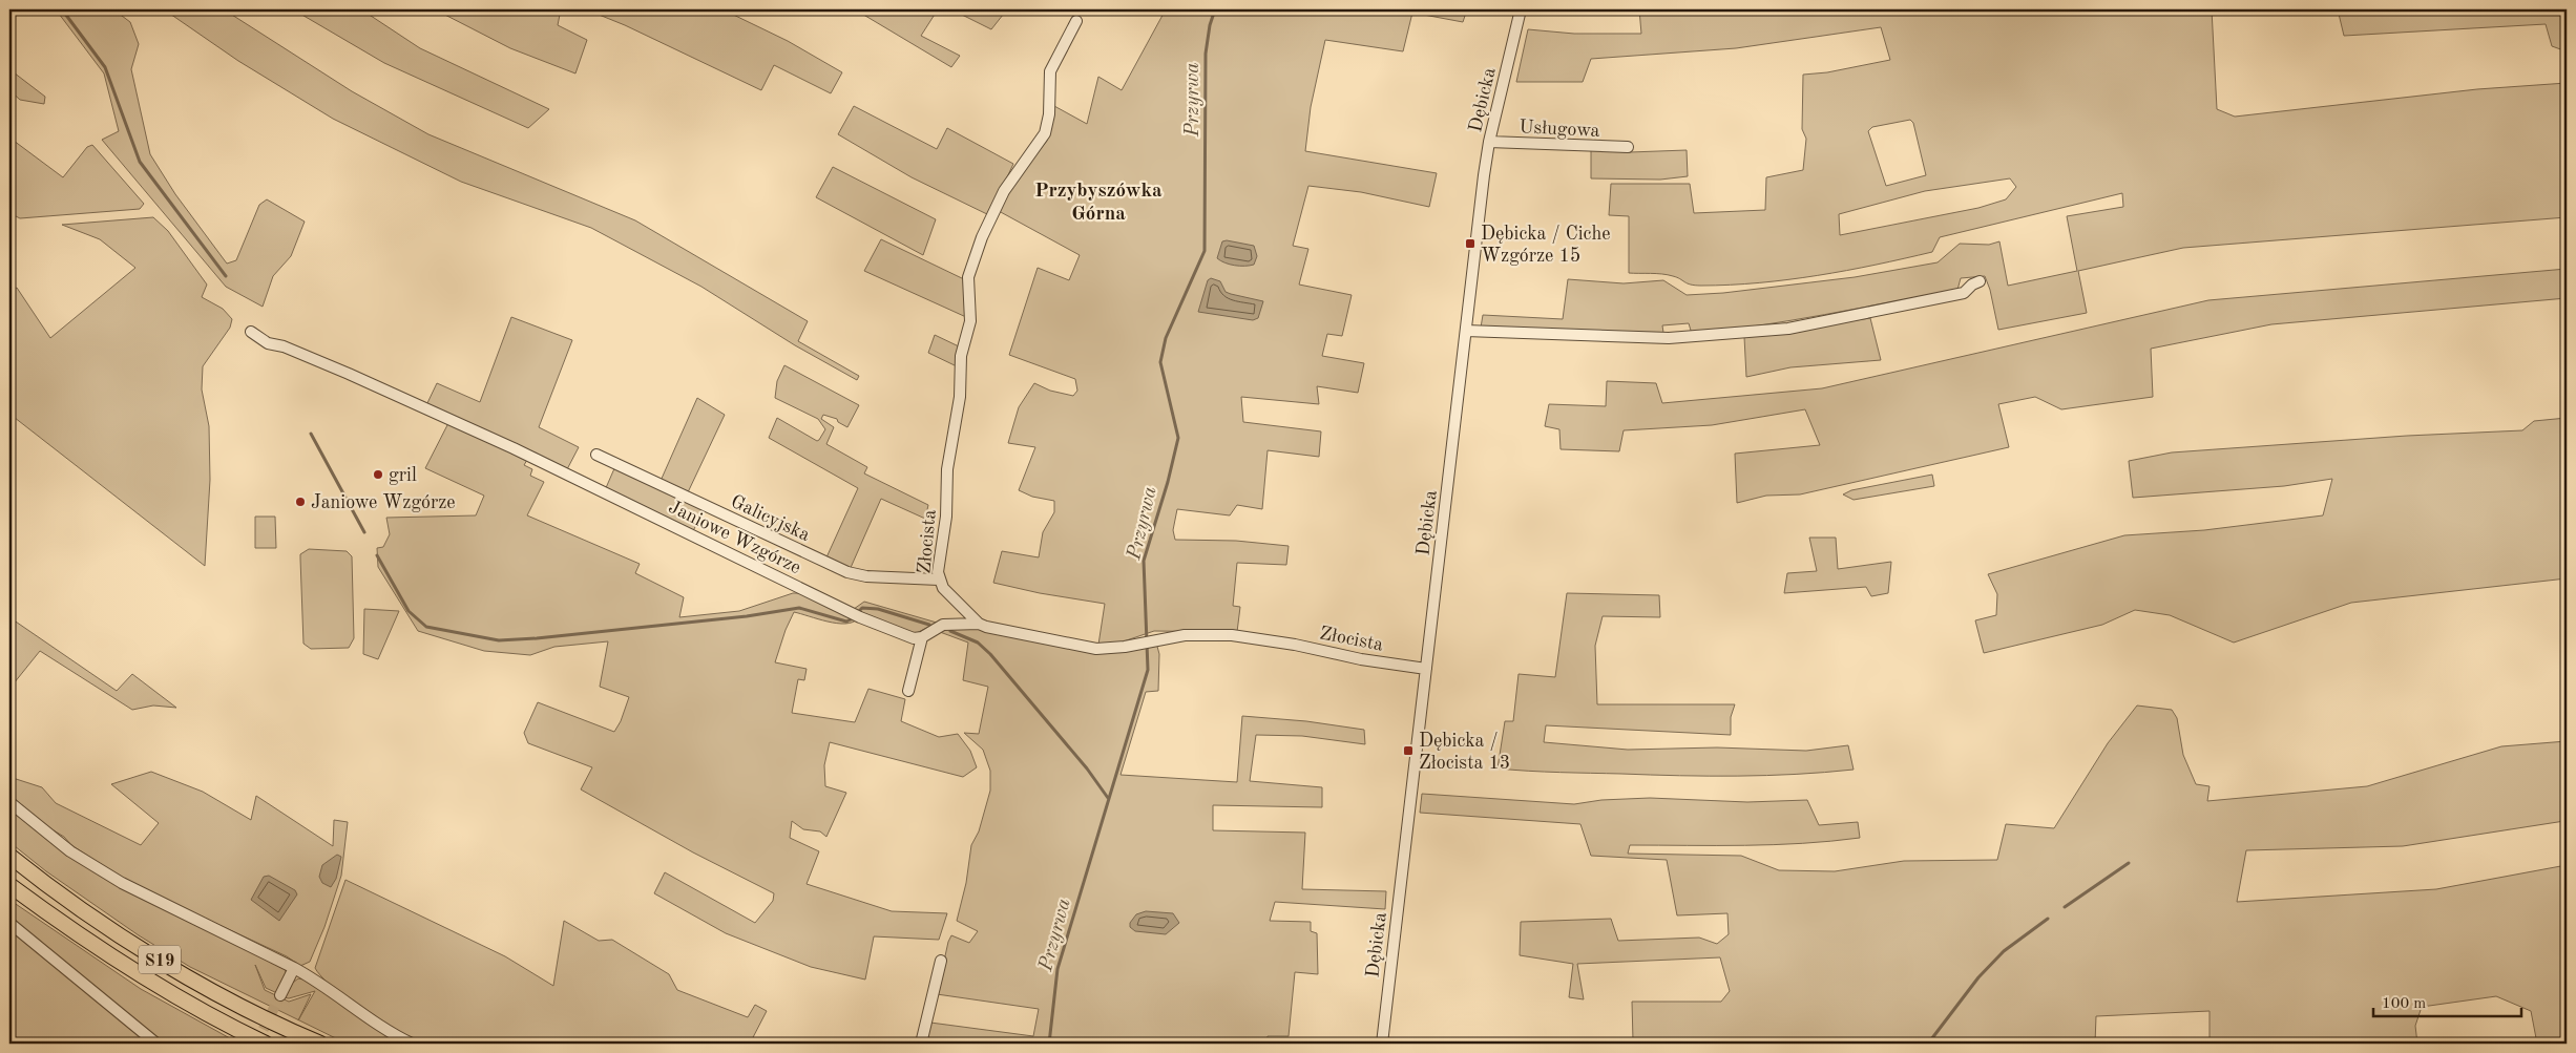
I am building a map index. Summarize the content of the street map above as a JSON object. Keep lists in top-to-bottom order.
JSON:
{
  "streets": {
    "highway": ["S19"],
    "street": [
      "Dębicka",
      "Usługowa",
      "Galicyjska",
      "Janiowe Wzgórze",
      "Złocista"
    ]
  },
  "crossings": [
    ["Dębicka", "Usługowa"],
    ["Dębicka", "Złocista"],
    ["Galicyjska", "Złocista"]
  ],
  "districts": ["Przybyszówka Górna"],
  "water": ["Przyrwa"],
  "places": {
    "transit": ["Dębicka / Ciche Wzgórze 15", "Dębicka / Złocista 13"],
    "other": ["gril", "Janiowe Wzgórze"]
  },
  "scale_bar": "100 m"
}
